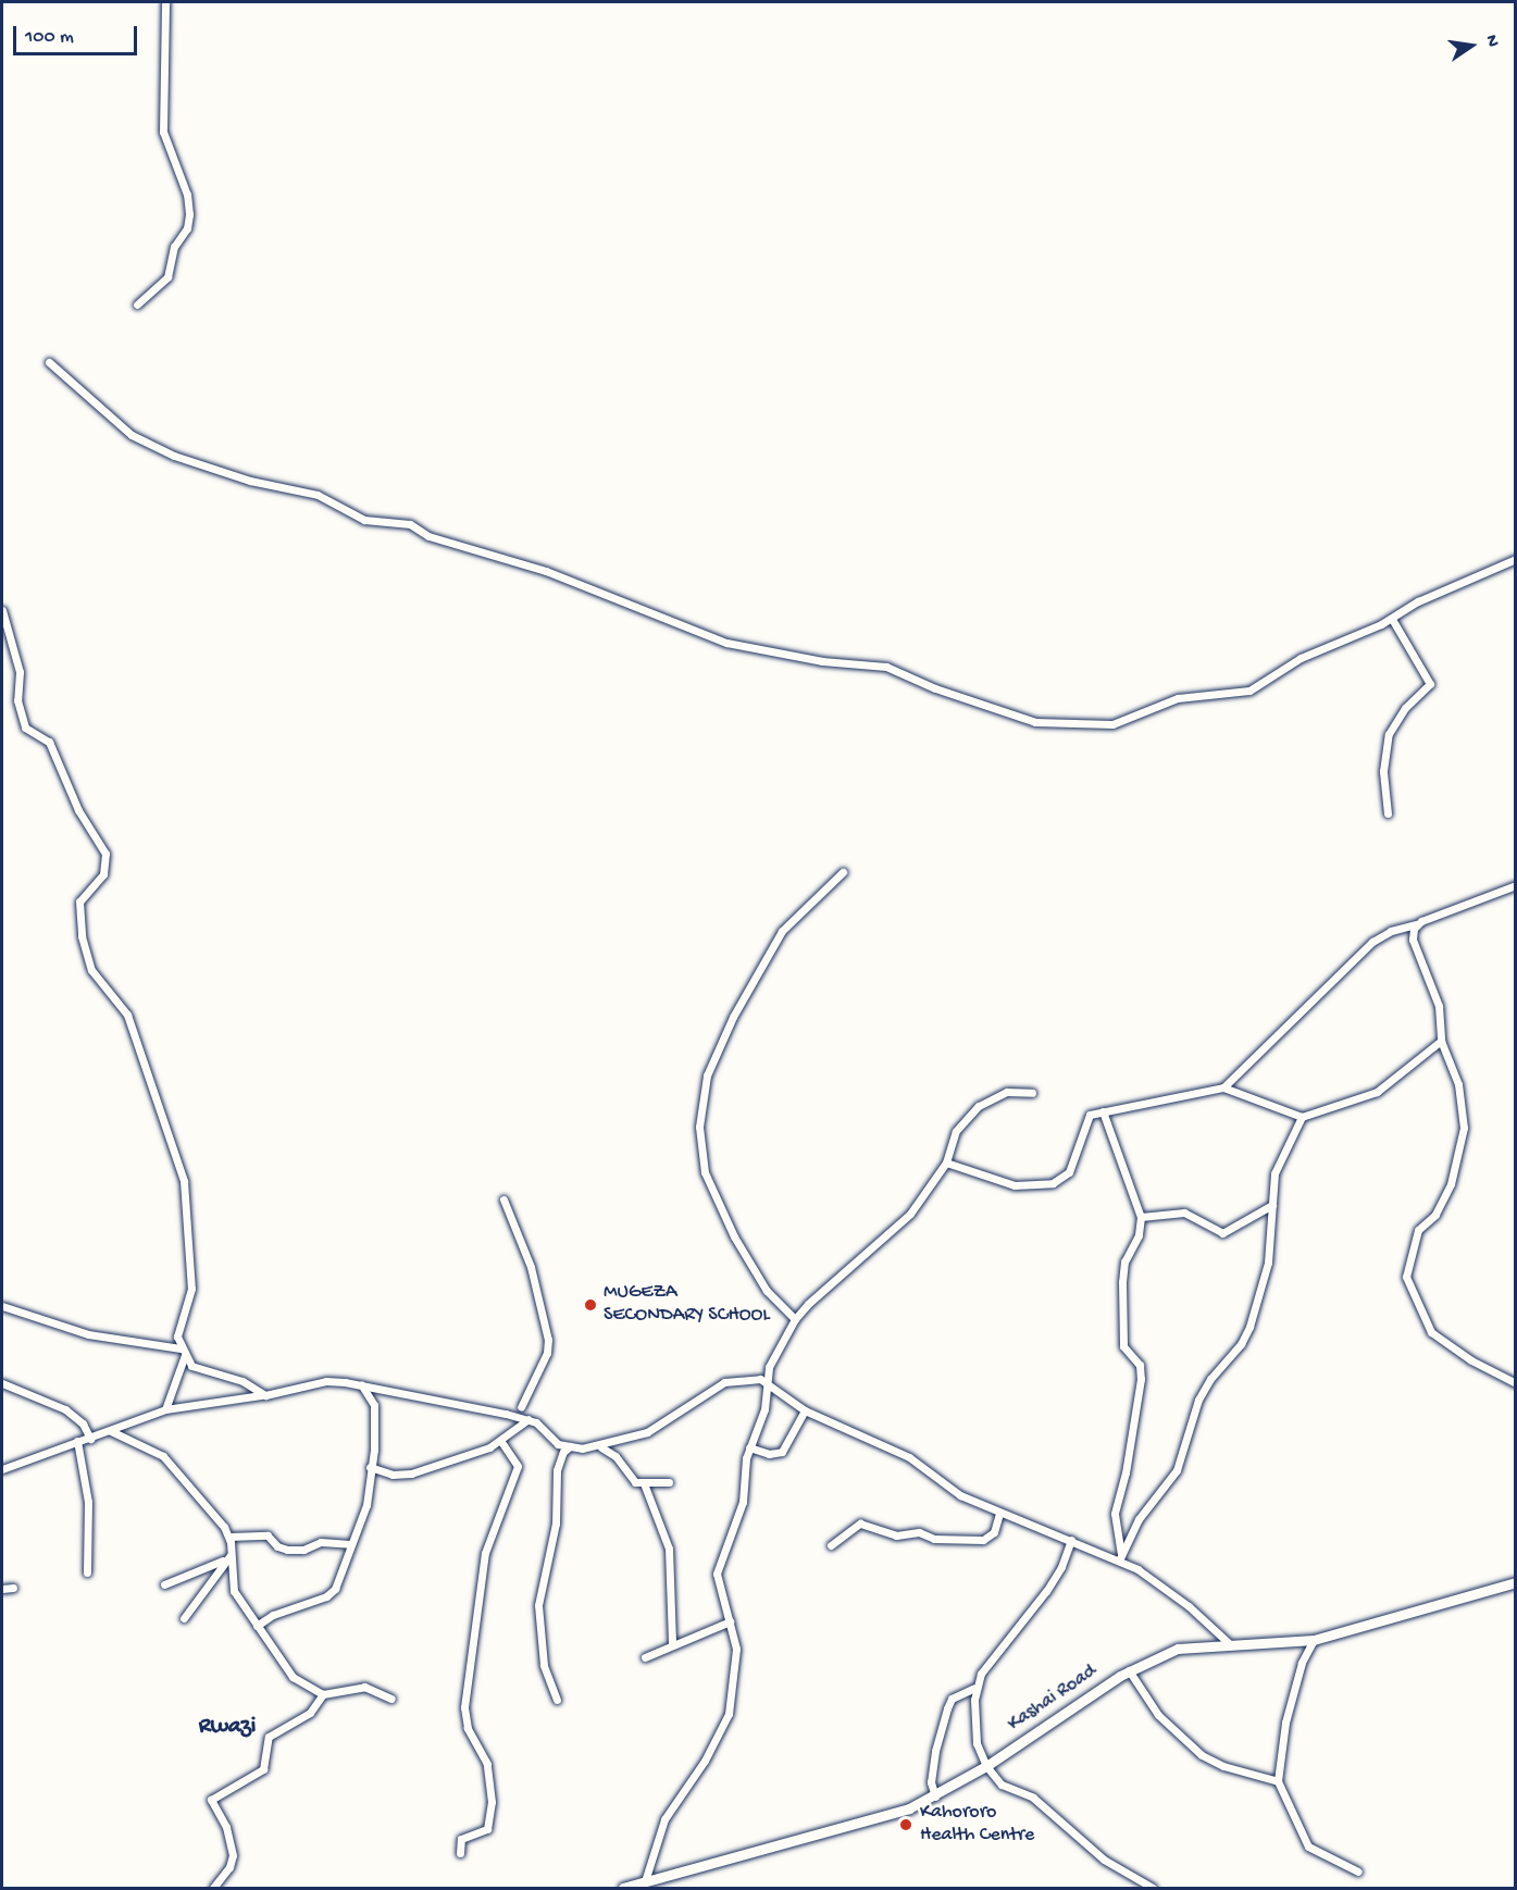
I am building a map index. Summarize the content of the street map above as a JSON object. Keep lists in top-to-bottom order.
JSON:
{
  "streets": {
    "street": ["Kashai Road"]
  },
  "districts": ["Rwazi"],
  "places": ["MUGEZA SECONDARY SCHOOL", "Kahororo Health Centre"],
  "scale_bar": "100 m",
  "north": "right"
}
